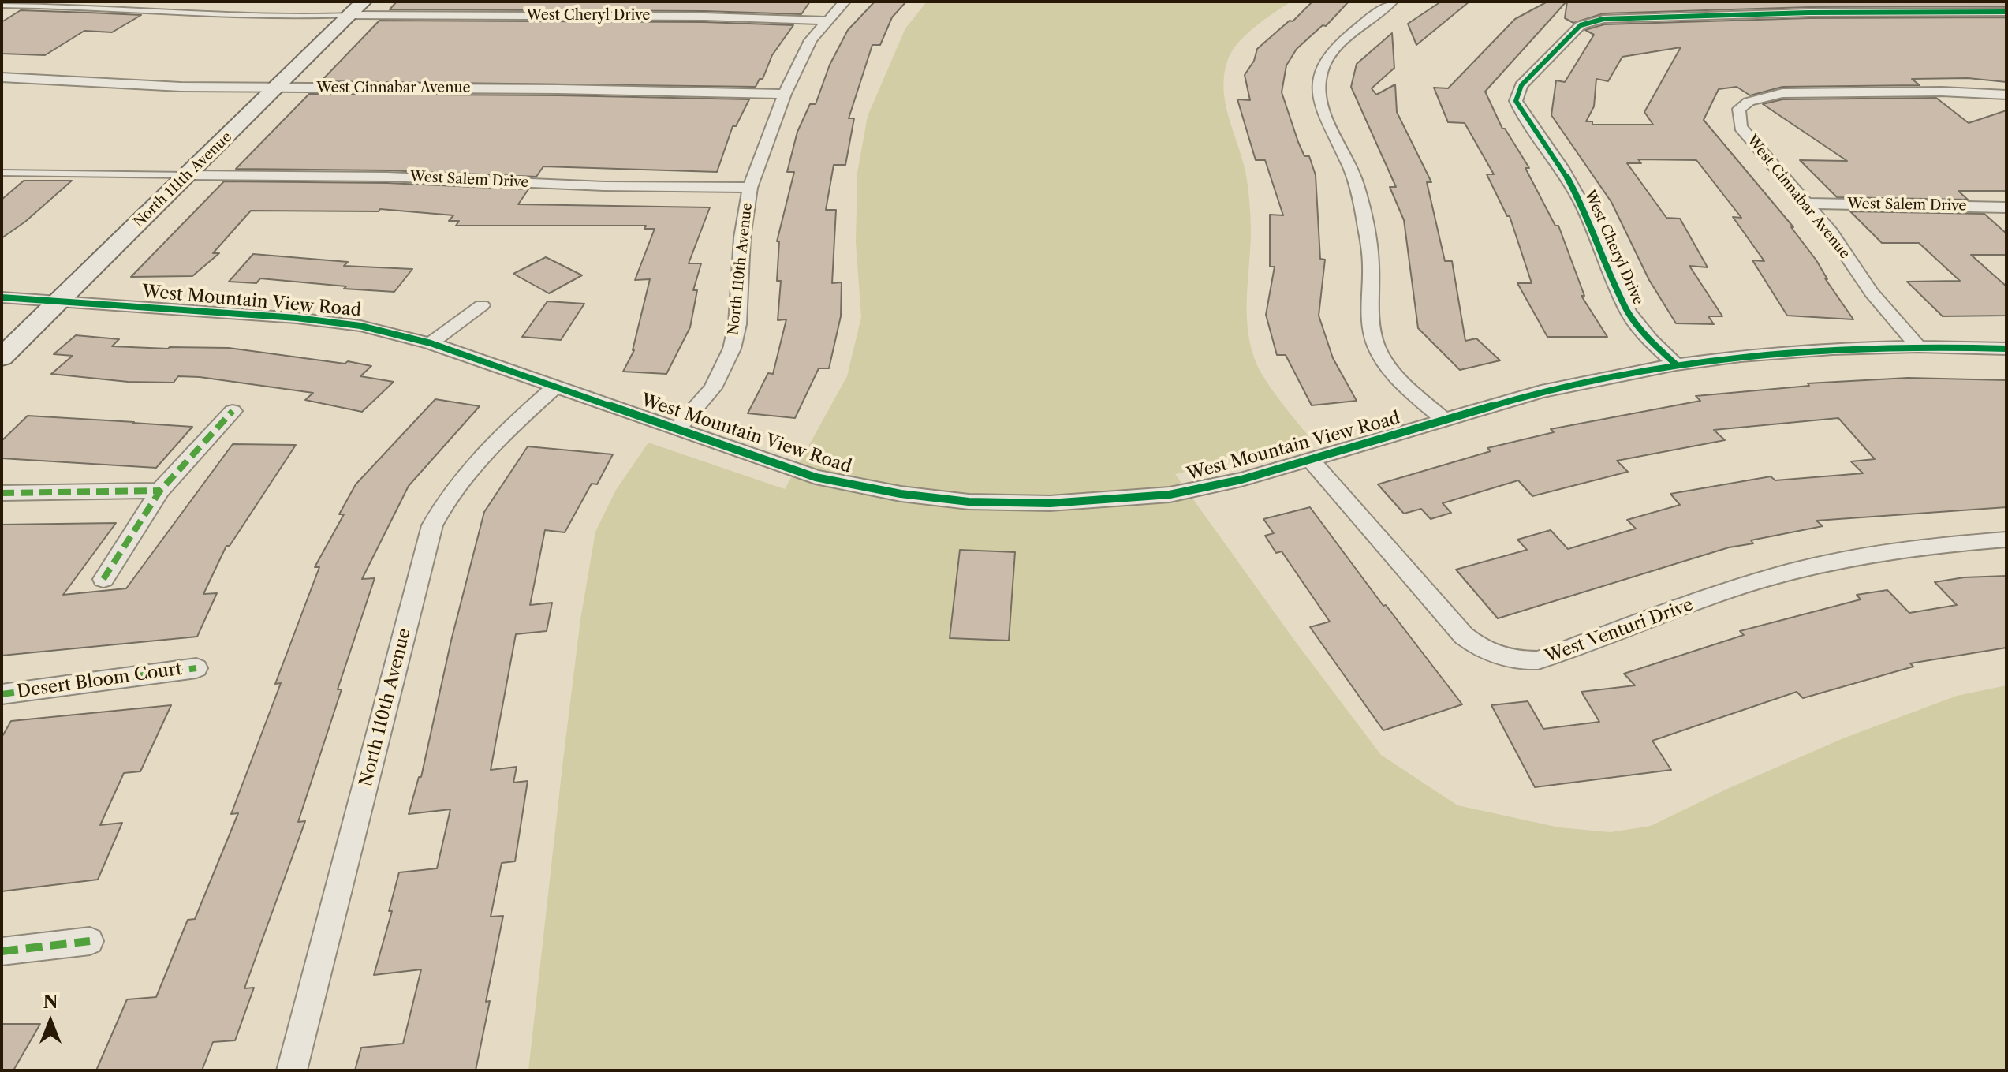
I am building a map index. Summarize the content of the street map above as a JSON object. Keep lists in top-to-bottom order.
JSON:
{
  "streets": {
    "street": [
      "West Cheryl Drive",
      "West Cinnabar Avenue",
      "North 111th Avenue",
      "West Salem Drive",
      "North 110th Avenue",
      "West Mountain View Road",
      "West Venturi Drive",
      "Desert Bloom Court"
    ]
  },
  "crossings": [
    ["West Cheryl Drive", "North 111th Avenue"],
    ["West Cheryl Drive", "North 110th Avenue"],
    ["West Cheryl Drive", "West Mountain View Road"],
    ["West Cinnabar Avenue", "North 111th Avenue"],
    ["West Cinnabar Avenue", "West Salem Drive"],
    ["West Cinnabar Avenue", "North 110th Avenue"],
    ["West Cinnabar Avenue", "West Mountain View Road"],
    ["North 111th Avenue", "West Salem Drive"],
    ["North 111th Avenue", "West Mountain View Road"],
    ["West Salem Drive", "North 110th Avenue"],
    ["North 110th Avenue", "West Mountain View Road"],
    ["West Mountain View Road", "West Venturi Drive"]
  ],
  "north": "top"
}
